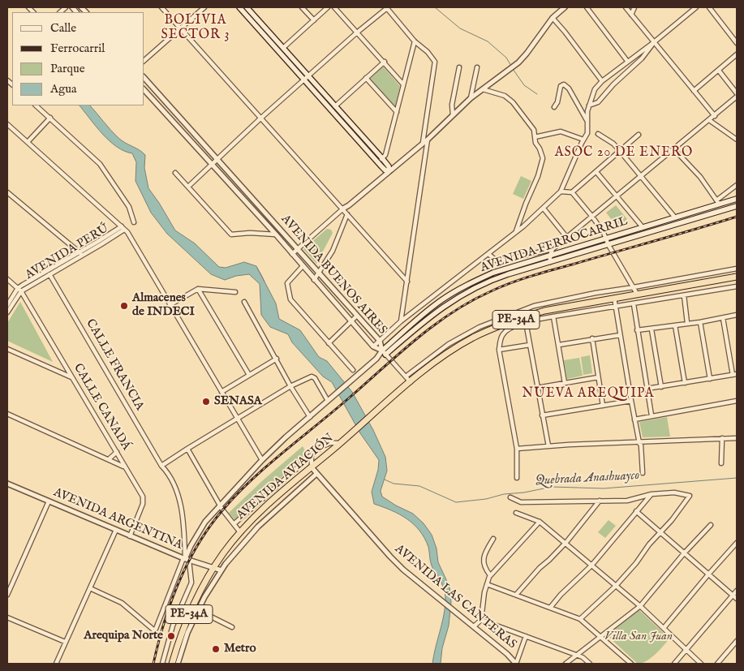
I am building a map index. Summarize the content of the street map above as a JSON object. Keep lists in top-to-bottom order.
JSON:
{
  "streets": {
    "highway": ["PE-34A", "AVENIDA AVIACIÓN"],
    "main road": ["AVENIDA FERROCARRIL"],
    "street": [
      "AVENIDA PERÚ",
      "AVENIDA BUENOS AIRES",
      "CALLE FRANCIA",
      "CALLE CANADÁ",
      "AVENIDA ARGENTINA",
      "AVENIDA LAS CANTERAS"
    ]
  },
  "crossings": [
    ["AVENIDA FERROCARRIL", "AVENIDA BUENOS AIRES"],
    ["AVENIDA FERROCARRIL", "AVENIDA ARGENTINA"],
    ["AVENIDA PERÚ", "CALLE FRANCIA"],
    ["AVENIDA PERÚ", "CALLE CANADÁ"],
    ["PE-34A", "AVENIDA AVIACIÓN"],
    ["CALLE CANADÁ", "AVENIDA ARGENTINA"],
    ["AVENIDA AVIACIÓN", "AVENIDA ARGENTINA"],
    ["AVENIDA AVIACIÓN", "AVENIDA LAS CANTERAS"]
  ],
  "districts": ["BOLIVIA SECTOR 3", "ASOC 20 DE ENERO", "NUEVA AREQUIPA"],
  "water": ["Quebrada Anashuayco"],
  "parks": ["Villa San Juan"],
  "places": [
    "Almacenes de INDECI",
    "SENASA",
    "Arequipa Norte",
    "Metro"
  ],
  "legend": [
    "Calle",
    "Ferrocarril",
    "Parque",
    "Agua"
  ]
}
